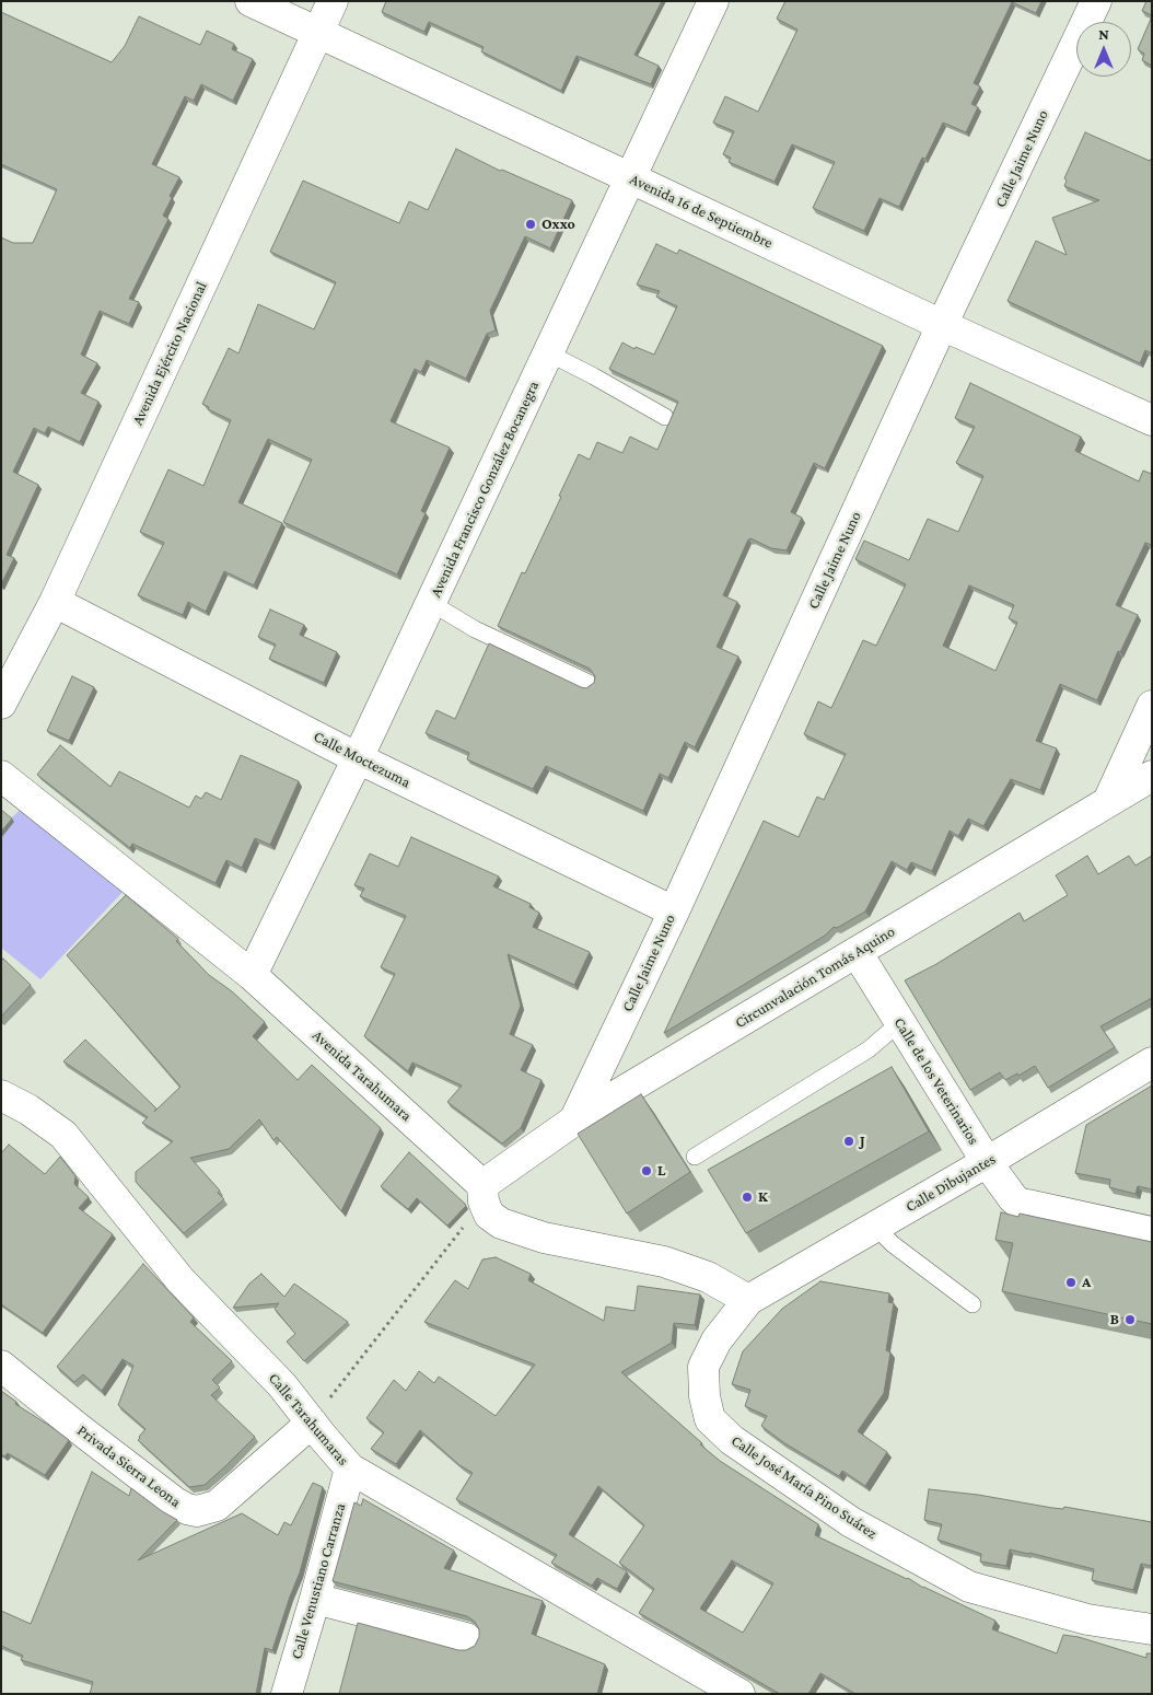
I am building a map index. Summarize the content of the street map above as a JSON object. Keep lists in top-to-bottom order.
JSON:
{
  "streets": {
    "street": [
      "Calle Jaime Nuno",
      "Avenida 16 de Septiembre",
      "Avenida Ejército Nacional",
      "Avenida Francisco González Bocanegra",
      "Calle Moctezuma",
      "Circunvalación Tomás Aquino",
      "Avenida Tarahumara",
      "Calle de los Veterinarios",
      "Calle Dibujantes",
      "Calle Tarahumaras",
      "Privada Sierra Leona",
      "Calle José María Pino Suárez",
      "Calle Venustiano Carranza"
    ]
  },
  "crossings": [
    ["Calle Jaime Nuno", "Avenida 16 de Septiembre"],
    ["Calle Jaime Nuno", "Calle Moctezuma"],
    ["Calle Jaime Nuno", "Circunvalación Tomás Aquino"],
    ["Avenida 16 de Septiembre", "Avenida Ejército Nacional"],
    ["Avenida 16 de Septiembre", "Avenida Francisco González Bocanegra"],
    ["Avenida Ejército Nacional", "Calle Moctezuma"],
    ["Avenida Francisco González Bocanegra", "Calle Moctezuma"],
    ["Avenida Francisco González Bocanegra", "Avenida Tarahumara"],
    ["Circunvalación Tomás Aquino", "Avenida Tarahumara"],
    ["Circunvalación Tomás Aquino", "Calle de los Veterinarios"],
    ["Avenida Tarahumara", "Calle Dibujantes"],
    ["Avenida Tarahumara", "Calle José María Pino Suárez"],
    ["Calle de los Veterinarios", "Calle Dibujantes"],
    ["Calle Dibujantes", "Calle José María Pino Suárez"],
    ["Calle Tarahumaras", "Privada Sierra Leona"],
    ["Calle Tarahumaras", "Calle Venustiano Carranza"]
  ],
  "places": [
    "Oxxo",
    "J",
    "L",
    "K",
    "A",
    "B"
  ],
  "north": "top"
}
